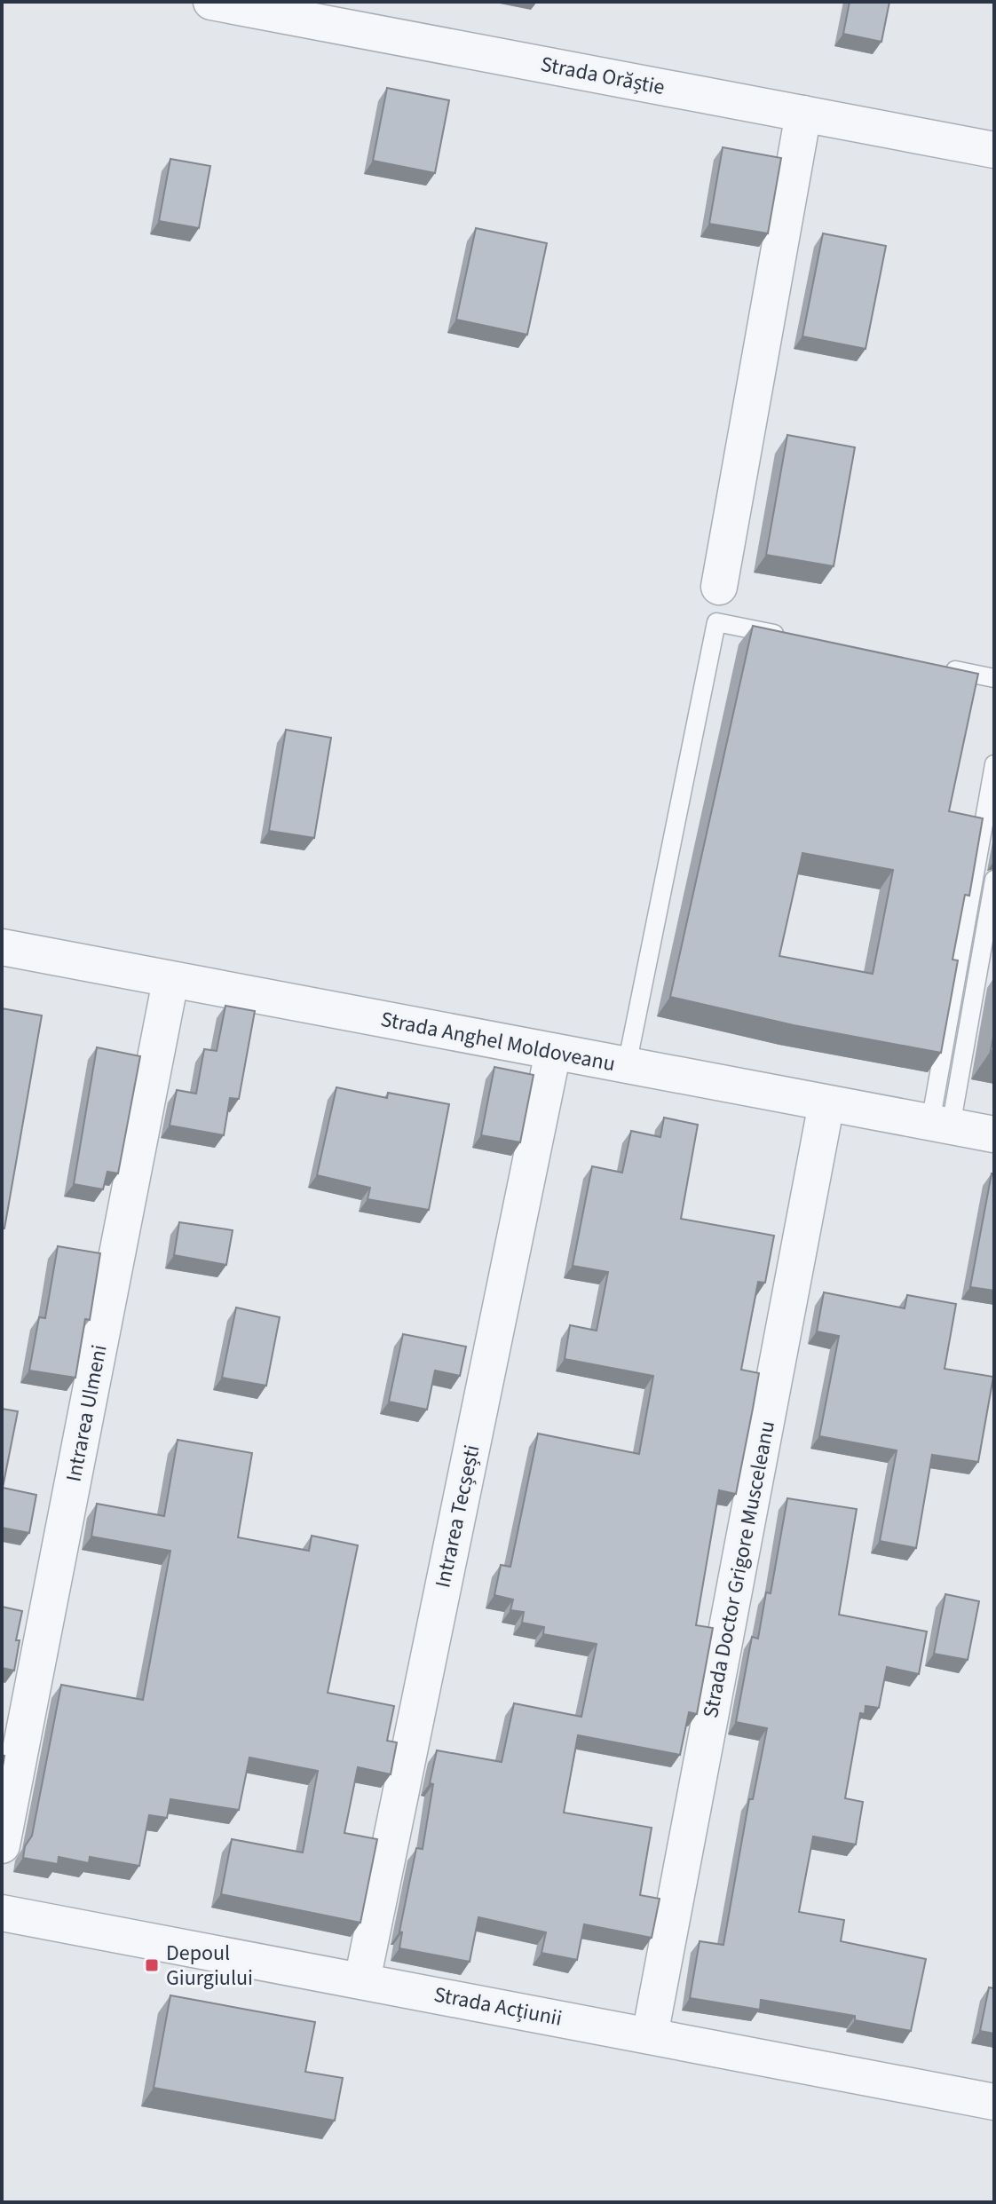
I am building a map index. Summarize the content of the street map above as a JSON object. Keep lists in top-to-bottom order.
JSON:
{
  "streets": {
    "street": [
      "Strada Orăștie",
      "Strada Anghel Moldoveanu",
      "Intrarea Ulmeni",
      "Intrarea Tecșești",
      "Strada Doctor Grigore Musceleanu",
      "Strada Acțiunii"
    ]
  },
  "crossings": [
    ["Strada Anghel Moldoveanu", "Intrarea Ulmeni"],
    ["Strada Anghel Moldoveanu", "Intrarea Tecșești"],
    ["Strada Anghel Moldoveanu", "Strada Doctor Grigore Musceleanu"],
    ["Intrarea Tecșești", "Strada Acțiunii"],
    ["Strada Doctor Grigore Musceleanu", "Strada Acțiunii"]
  ],
  "places": {
    "transit": ["Depoul Giurgiului"]
  }
}
